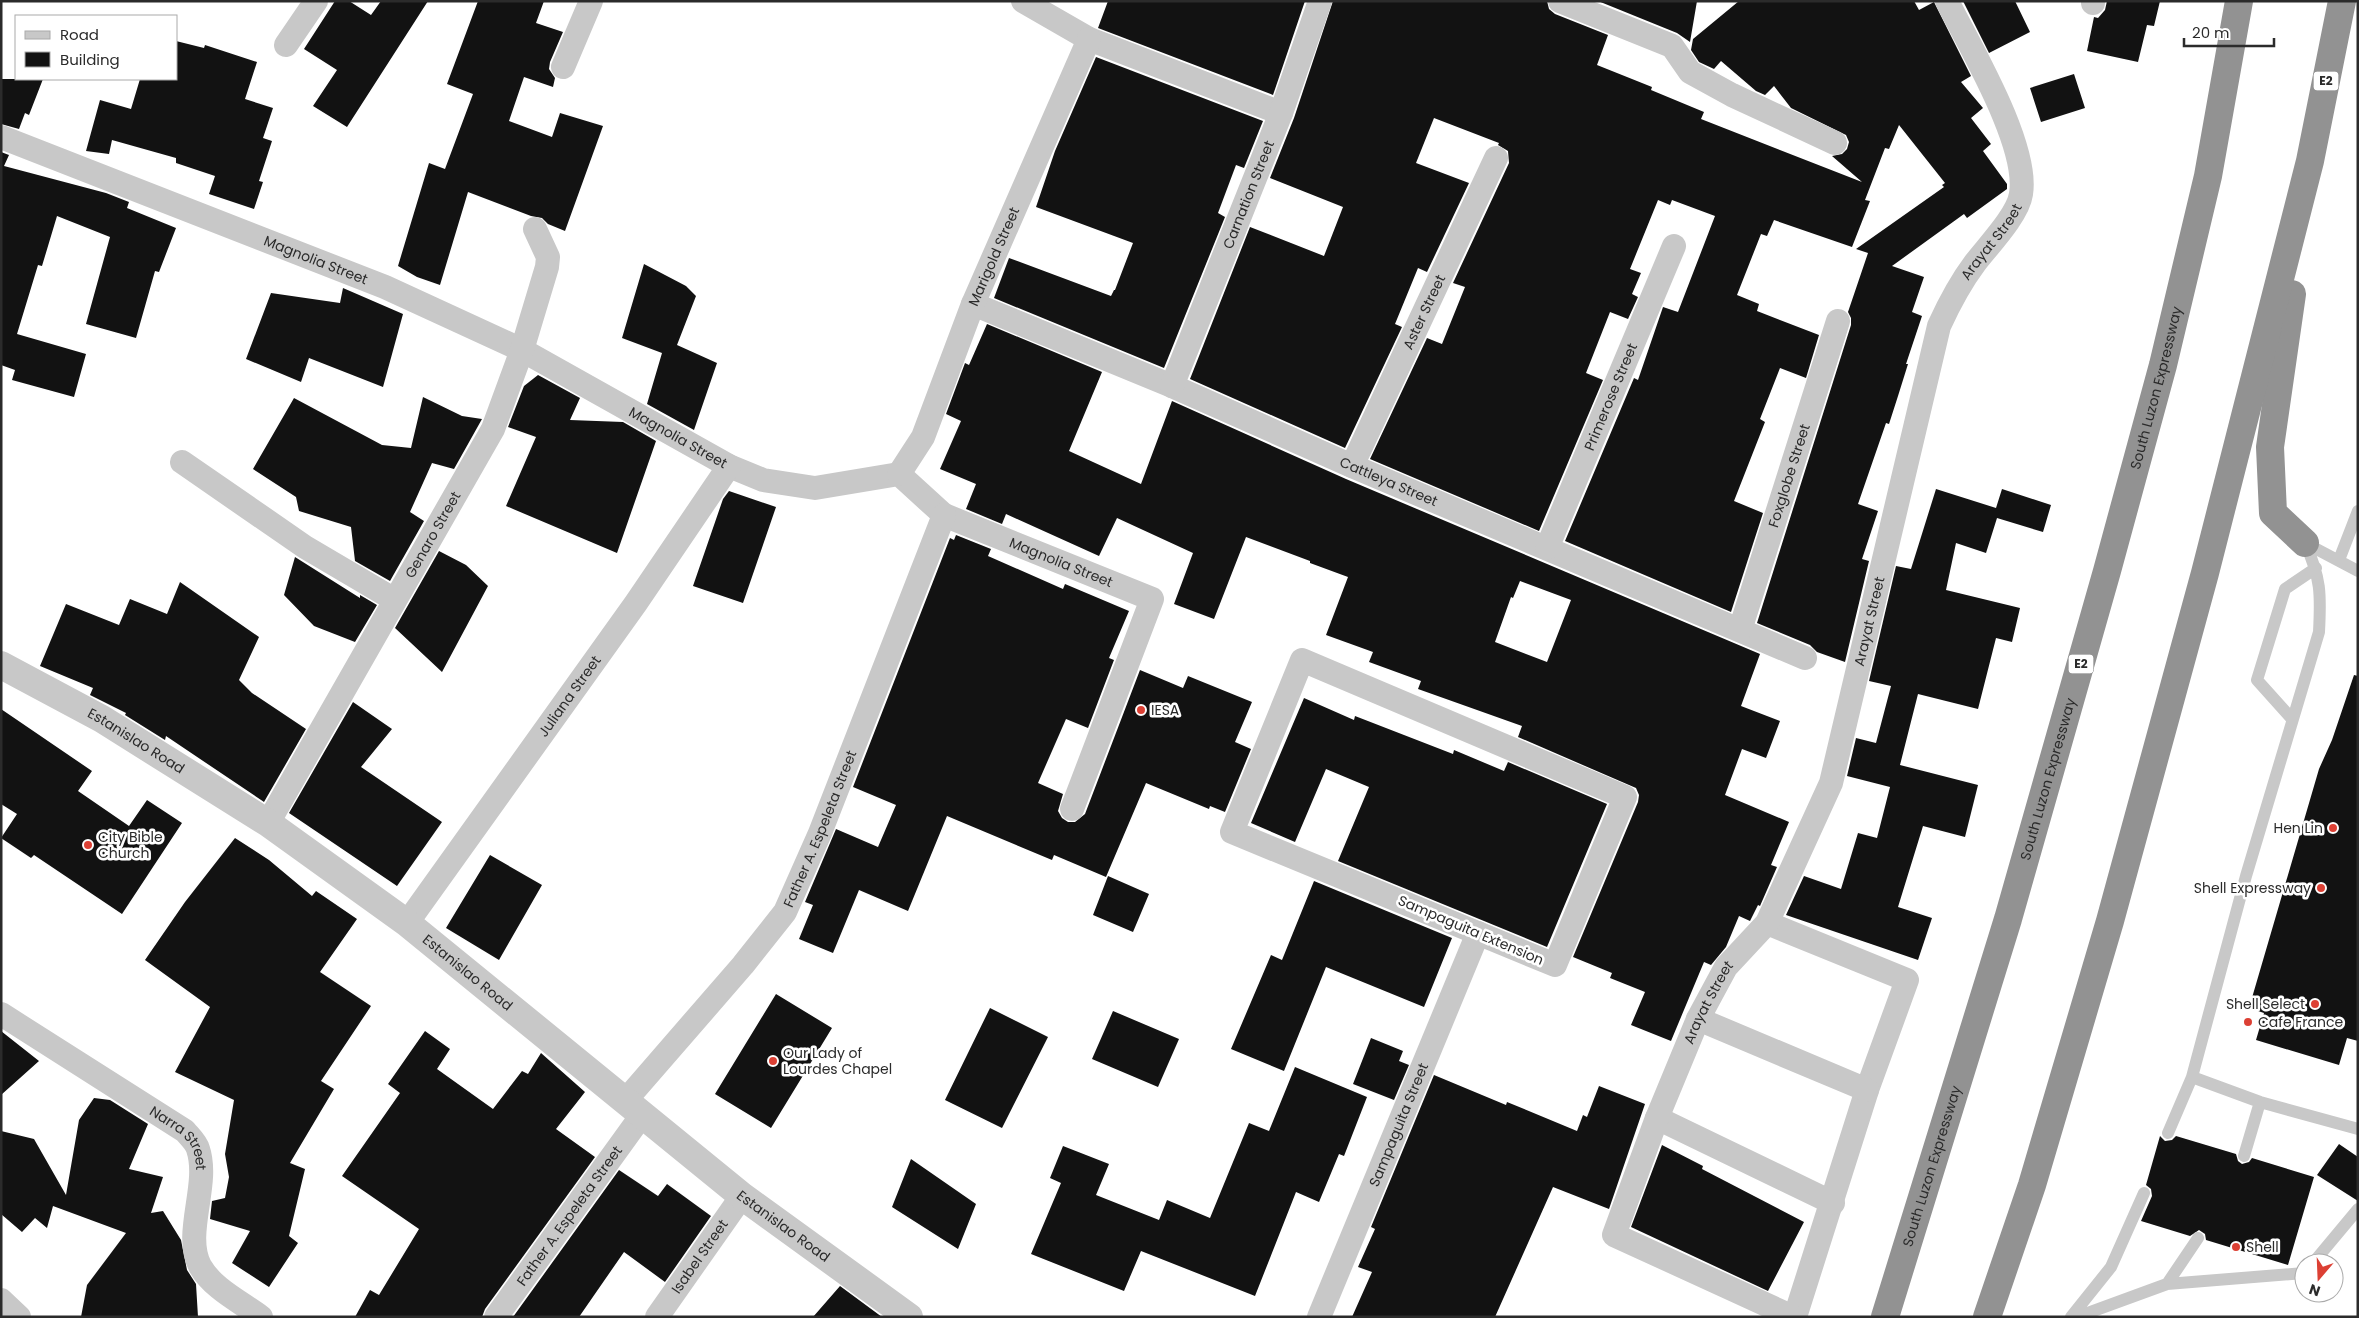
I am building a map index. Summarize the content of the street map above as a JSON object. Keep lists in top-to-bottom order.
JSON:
{
  "streets": {
    "highway": ["E2", "South Luzon Expressway"],
    "street": [
      "Carnation Street",
      "Arayat Street",
      "Marigold Street",
      "Magnolia Street",
      "Aster Street",
      "Primerose Street",
      "Foxglobe Street",
      "Cattleya Street",
      "Genaro Street",
      "Juliana Street",
      "Estanislao Road",
      "Father A. Espeleta Street",
      "Sampaguita Extension",
      "Sampaguita Street",
      "Narra Street",
      "Isabel Street"
    ]
  },
  "crossings": [
    ["Carnation Street", "Cattleya Street"],
    ["Marigold Street", "Magnolia Street"],
    ["Marigold Street", "Cattleya Street"],
    ["Magnolia Street", "Genaro Street"],
    ["Magnolia Street", "Juliana Street"],
    ["Magnolia Street", "Father A. Espeleta Street"],
    ["Aster Street", "Cattleya Street"],
    ["Primerose Street", "Cattleya Street"],
    ["Foxglobe Street", "Cattleya Street"],
    ["Genaro Street", "Estanislao Road"],
    ["Juliana Street", "Estanislao Road"],
    ["Estanislao Road", "Father A. Espeleta Street"],
    ["Estanislao Road", "Isabel Street"],
    ["Sampaguita Extension", "Sampaguita Street"]
  ],
  "places": [
    "IESA",
    "Hen Lin",
    "City Bible Church",
    "Shell Expressway",
    "Shell Select",
    "Cafe France",
    "Our Lady of Lourdes Chapel",
    "Shell"
  ],
  "legend": ["Road", "Building"],
  "scale_bar": "20 m",
  "north": "bottom"
}
